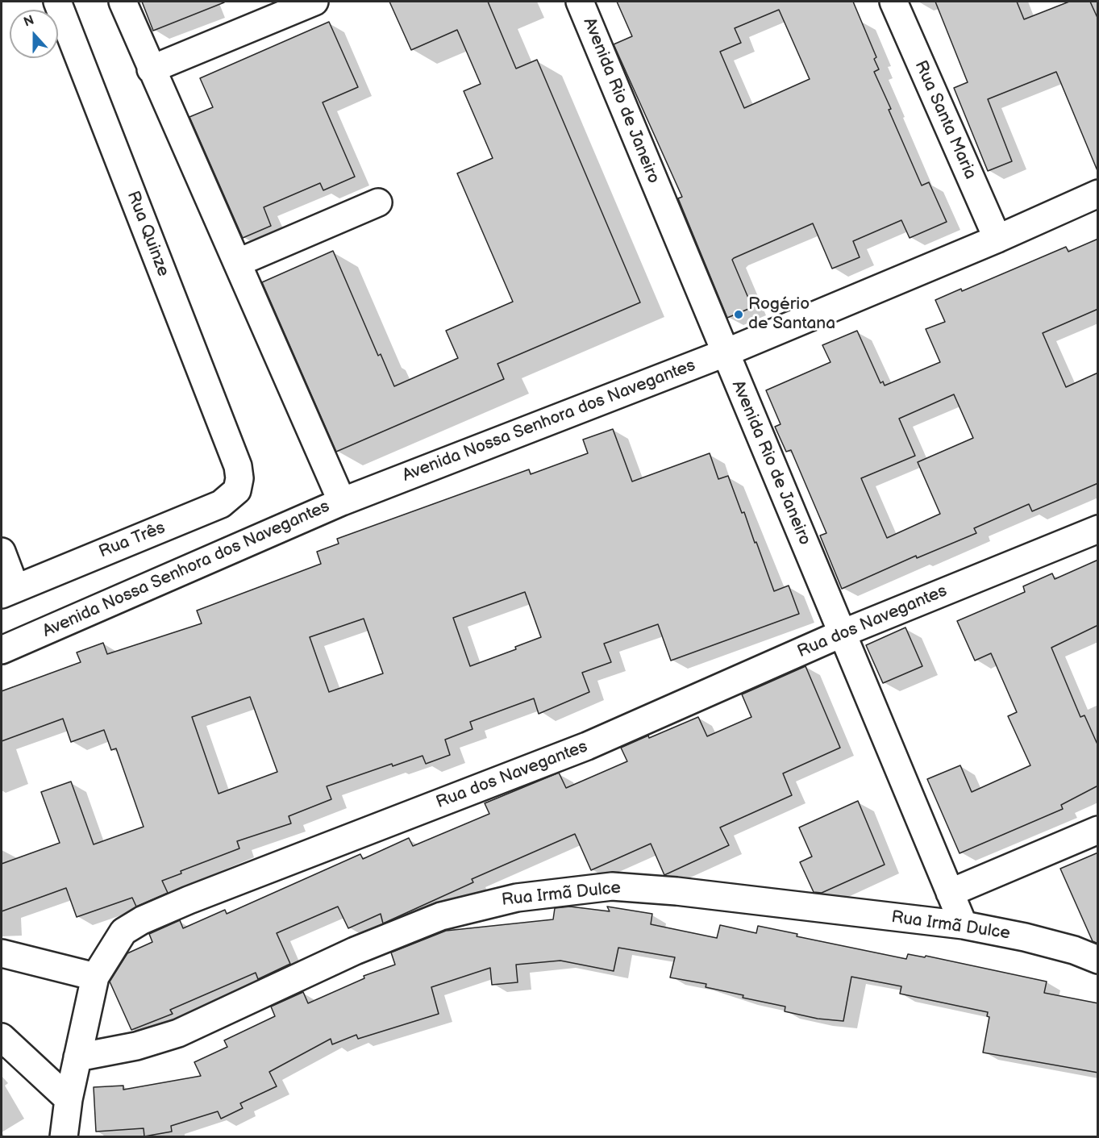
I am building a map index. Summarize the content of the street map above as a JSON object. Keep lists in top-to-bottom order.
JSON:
{
  "streets": {
    "street": [
      "Avenida Rio de Janeiro",
      "Rua Santa Maria",
      "Rua Quinze",
      "Avenida Nossa Senhora dos Navegantes",
      "Rua Três",
      "Rua dos Navegantes",
      "Rua Irmã Dulce"
    ]
  },
  "crossings": [
    ["Avenida Rio de Janeiro", "Avenida Nossa Senhora dos Navegantes"],
    ["Avenida Rio de Janeiro", "Rua dos Navegantes"],
    ["Avenida Rio de Janeiro", "Rua Irmã Dulce"],
    ["Rua Santa Maria", "Avenida Nossa Senhora dos Navegantes"],
    ["Rua Quinze", "Rua Três"],
    ["Rua dos Navegantes", "Rua Irmã Dulce"]
  ],
  "places": ["Rogério de Santana"],
  "north": "top"
}
